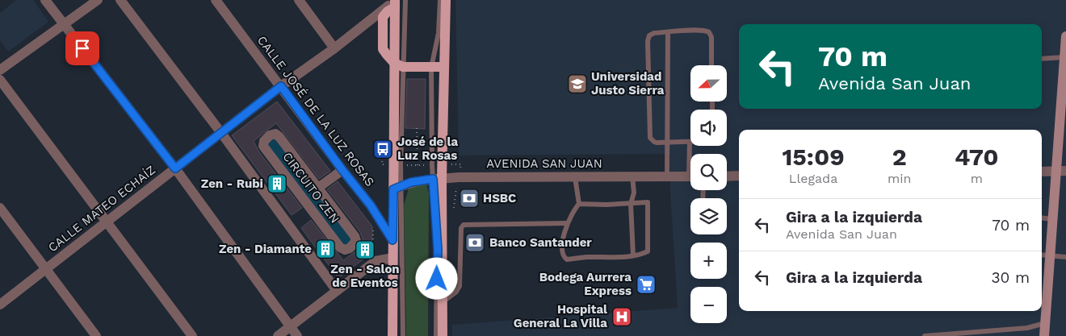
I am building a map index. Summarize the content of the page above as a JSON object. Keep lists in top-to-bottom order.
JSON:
{
  "streets": {
    "street": [
      "CALLE JOSÉ DE LA LUZ ROSAS",
      "AVENIDA SAN JUAN",
      "CIRCUITO ZEN",
      "CALLE MATEO ECHAÍZ"
    ]
  },
  "crossings": [
    ["CALLE JOSÉ DE LA LUZ ROSAS", "CIRCUITO ZEN"],
    ["CALLE JOSÉ DE LA LUZ ROSAS", "CALLE MATEO ECHAÍZ"]
  ],
  "places": {
    "school or university": ["Universidad Justo Sierra"],
    "bus stop": ["José de la Luz Rosas"],
    "building": ["Zen - Rubi", "Zen - Diamante", "Zen - Salon de Eventos"],
    "bank": ["HSBC", "Banco Santander"],
    "supermarket": ["Bodega Aurrera Express"],
    "hospital": ["Hospital General La Villa"]
  },
  "north": "left",
  "page": {
    "turn": ["70 m", "Avenida San Juan"],
    "map_buttons": ["+", "−"],
    "eta": [
      "15:09",
      "Llegada",
      "2",
      "min",
      "470",
      "m"
    ],
    "list": [
      {
        "name": "Gira a la izquierda",
        "note": "Avenida San Juan",
        "value": "70 m"
      },
      {
        "name": "Gira a la izquierda",
        "value": "30 m"
      }
    ]
  }
}
